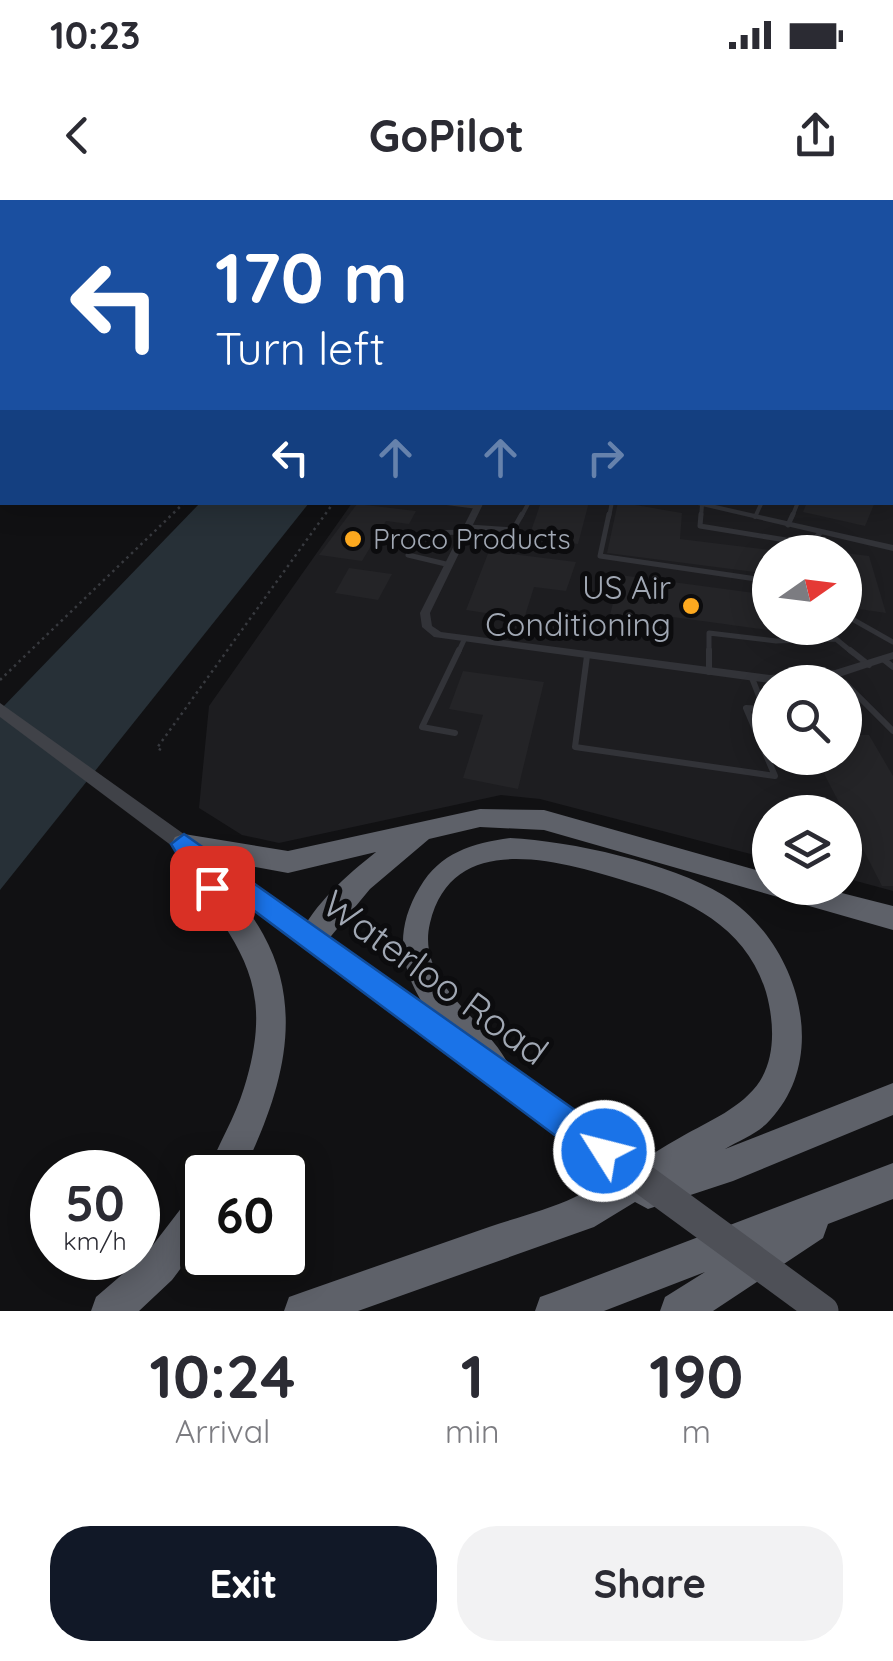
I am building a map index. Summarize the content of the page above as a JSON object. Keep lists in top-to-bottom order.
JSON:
{
  "streets": {
    "main road": ["Waterloo Road"]
  },
  "places": ["Proco Products", "US Air Conditioning"],
  "north": "right",
  "page": {
    "status": "10:23",
    "header": "GoPilot",
    "turn": ["170 m", "Turn left"],
    "speed": "50 km/h",
    "limit": "60",
    "eta": [
      "10:24",
      "Arrival",
      "1",
      "min",
      "190",
      "m"
    ],
    "buttons": ["Exit", "Share"]
  }
}
